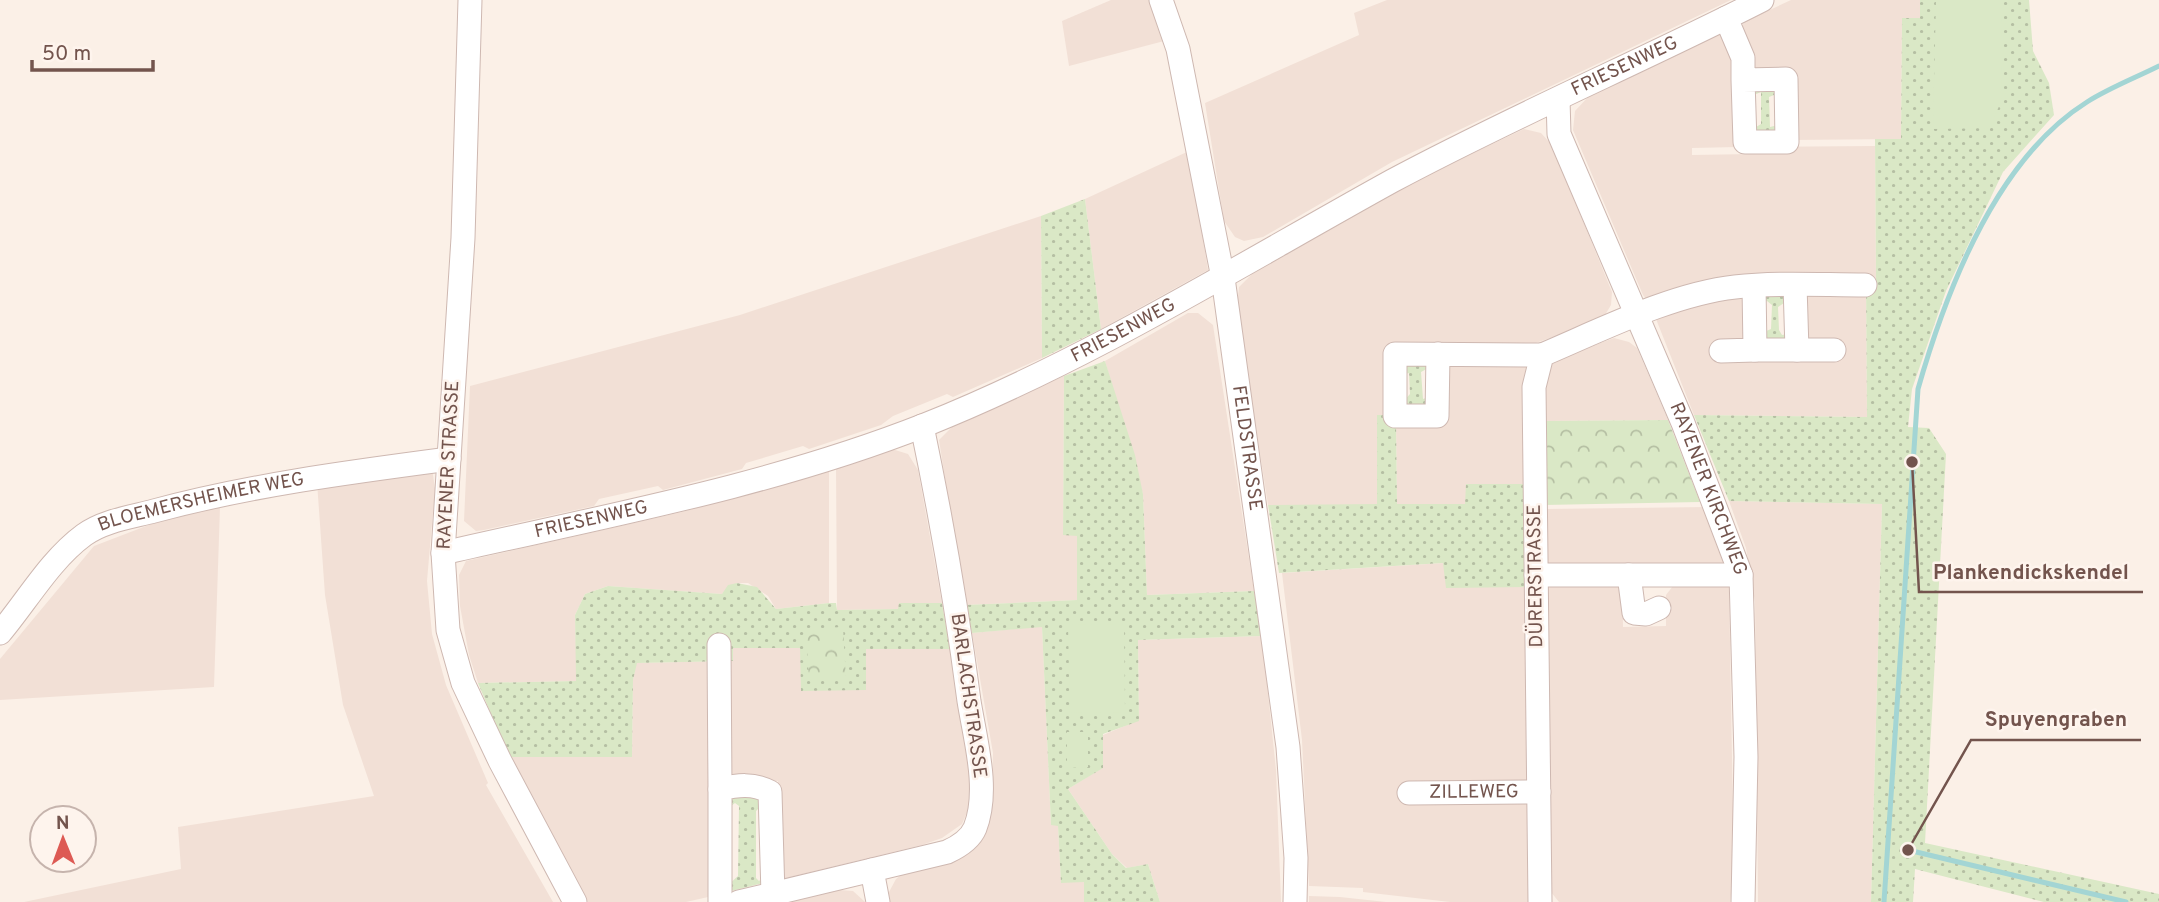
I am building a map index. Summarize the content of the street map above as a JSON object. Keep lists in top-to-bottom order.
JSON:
{
  "streets": {
    "street": [
      "FRIESENWEG",
      "FELDSTRASSE",
      "RAYENER STRASSE",
      "RAYENER KIRCHWEG",
      "BLOEMERSHEIMER WEG",
      "DÜRERSTRASSE",
      "BARLACHSTRASSE",
      "ZILLEWEG"
    ]
  },
  "crossings": [
    ["FRIESENWEG", "FELDSTRASSE"],
    ["FRIESENWEG", "RAYENER STRASSE"],
    ["FRIESENWEG", "RAYENER KIRCHWEG"],
    ["FRIESENWEG", "BARLACHSTRASSE"],
    ["RAYENER STRASSE", "BLOEMERSHEIMER WEG"],
    ["DÜRERSTRASSE", "ZILLEWEG"]
  ],
  "places": ["Plankendickskendel", "Spuyengraben"],
  "scale_bar": "50 m",
  "north": "top"
}
